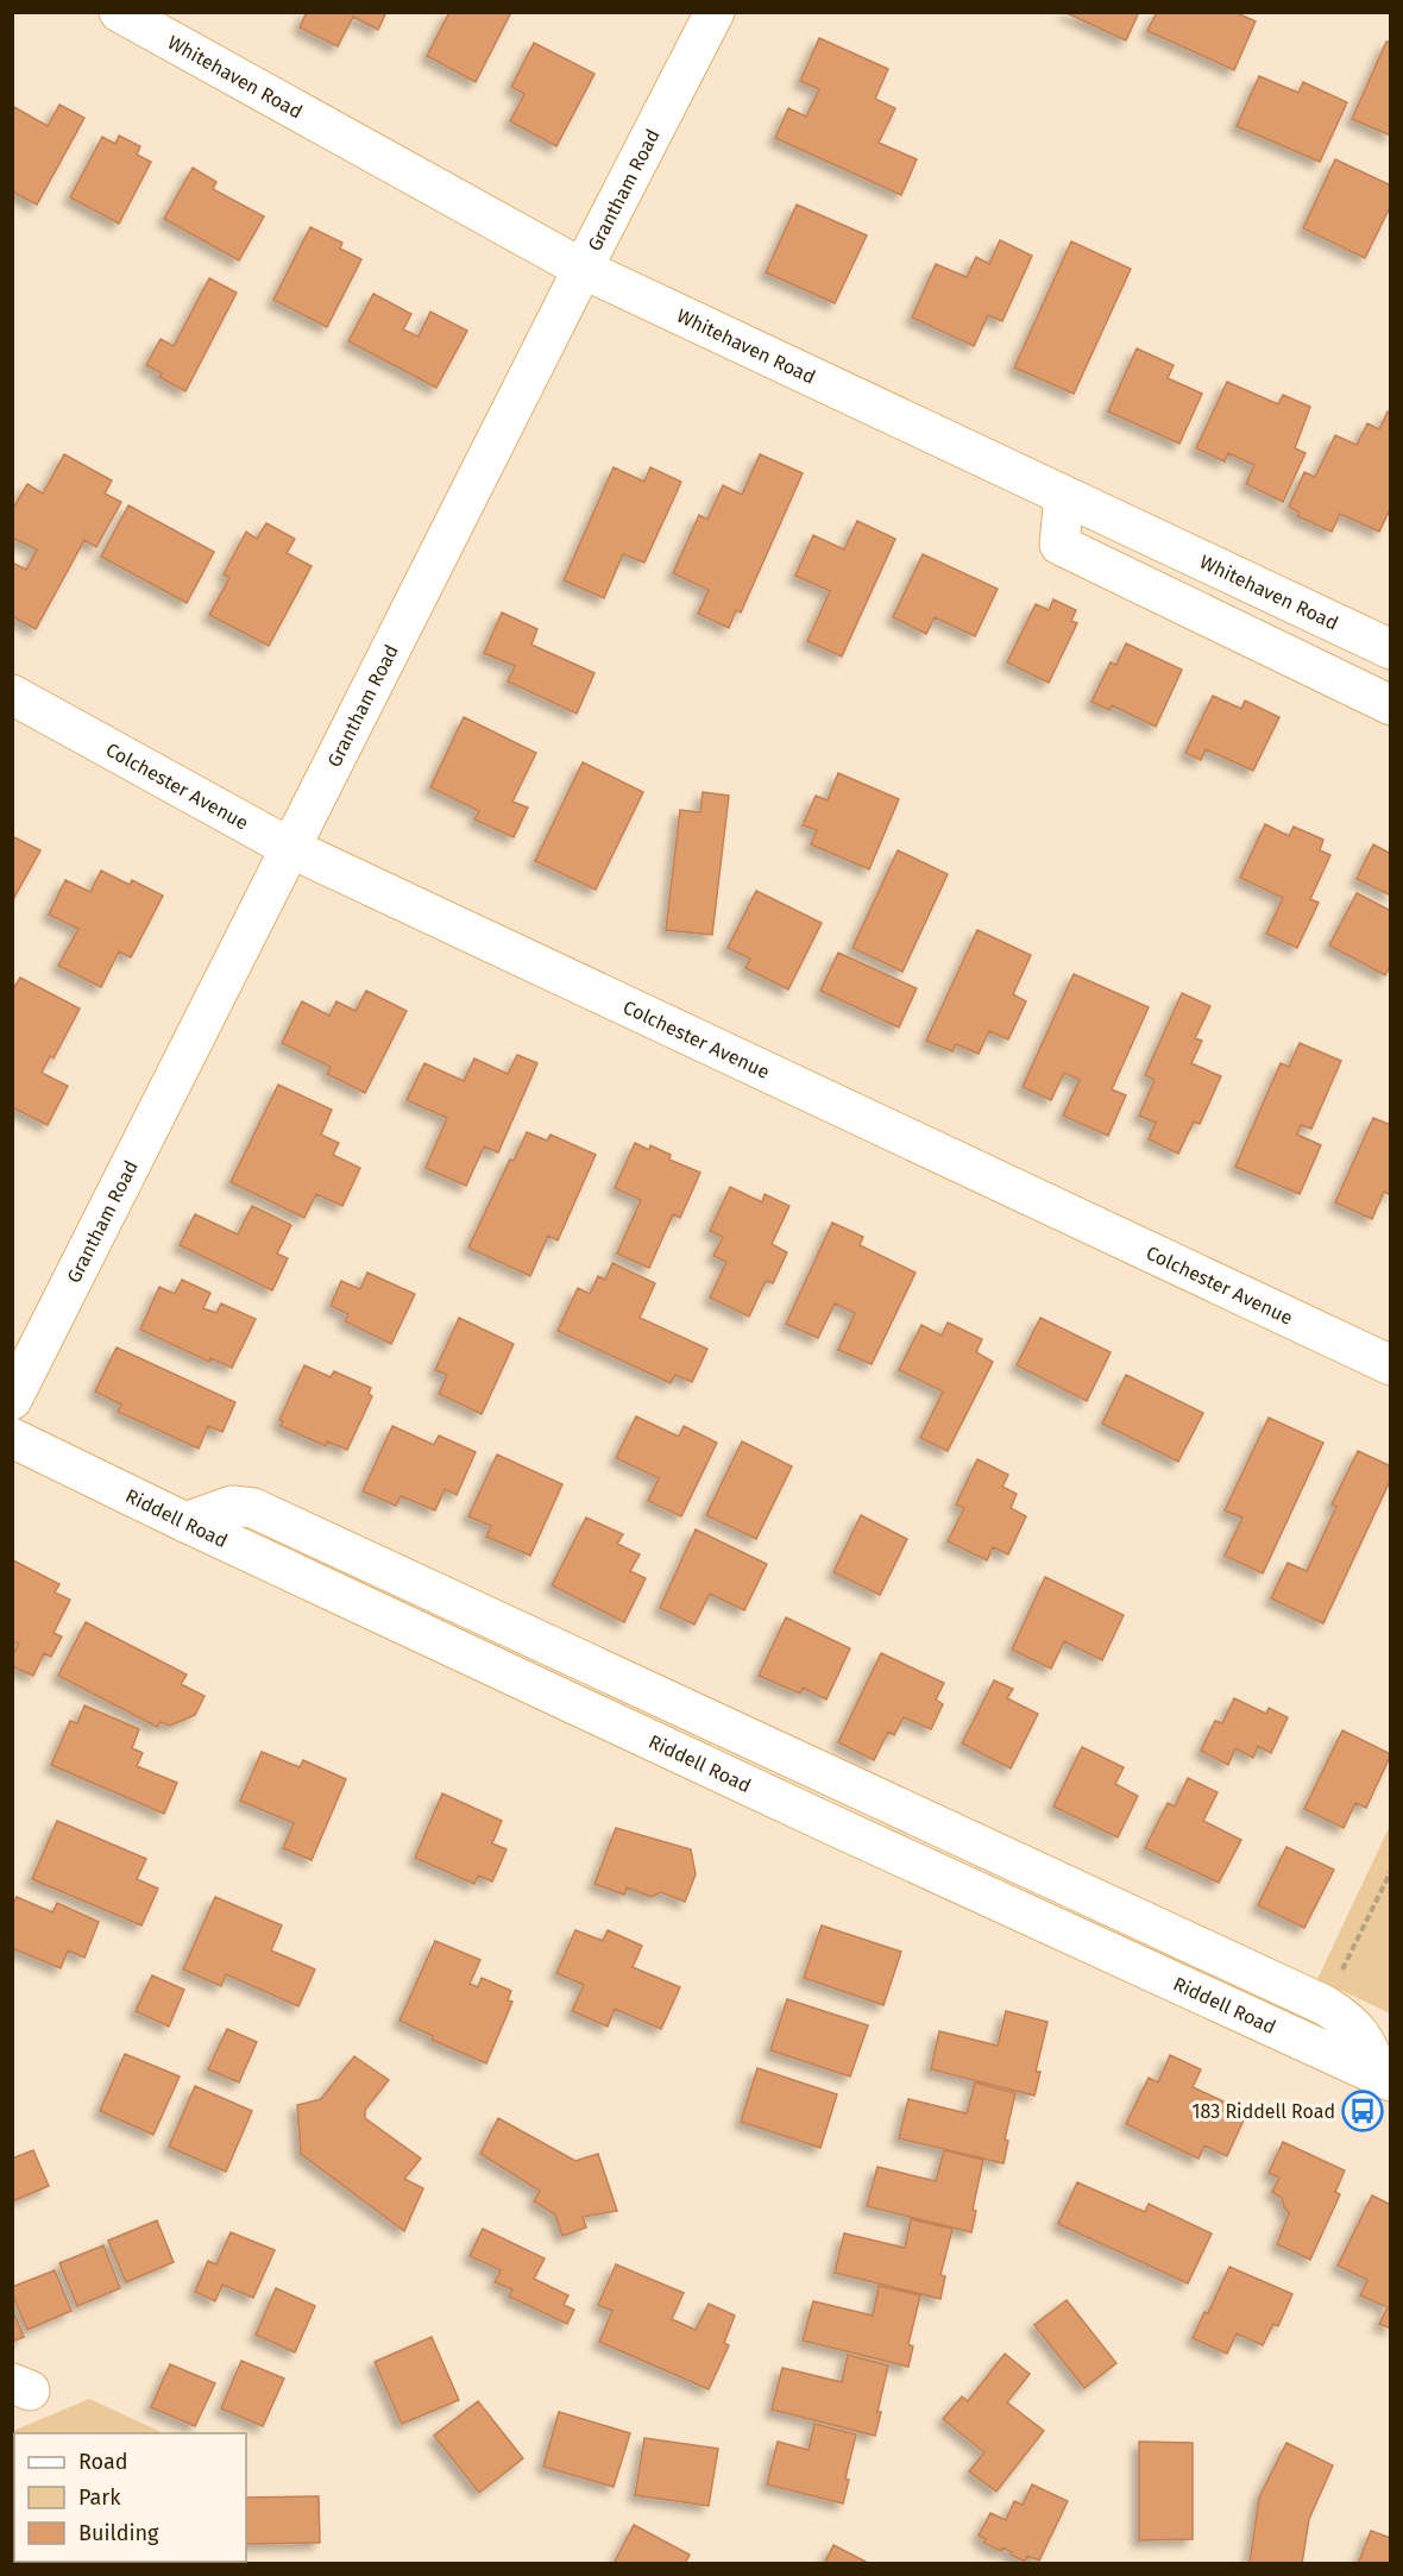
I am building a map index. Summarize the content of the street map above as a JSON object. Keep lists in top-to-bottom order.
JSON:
{
  "streets": {
    "street": [
      "Whitehaven Road",
      "Grantham Road",
      "Colchester Avenue",
      "Riddell Road"
    ]
  },
  "crossings": [
    ["Whitehaven Road", "Grantham Road"],
    ["Grantham Road", "Colchester Avenue"]
  ],
  "places": {
    "bus stop": ["183 Riddell Road"]
  },
  "legend": ["Road", "Park", "Building"]
}
